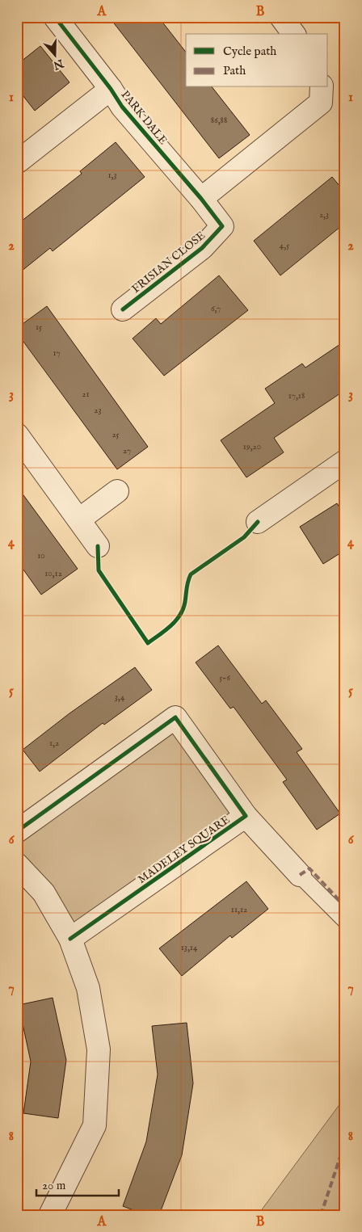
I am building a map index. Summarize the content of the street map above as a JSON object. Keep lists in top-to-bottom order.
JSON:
{
  "streets": {
    "street": ["PARK DALE", "FRISIAN CLOSE", "MADELEY SQUARE"]
  },
  "crossings": [
    ["PARK DALE", "FRISIAN CLOSE"]
  ],
  "house_numbers": [
    "86,88",
    "1,3",
    "2,3",
    "4,5",
    "6,7",
    "15",
    "17",
    "21",
    "17,18",
    "23",
    "25",
    "19,20",
    "27",
    "10",
    "10,12",
    "5-6",
    "3,4",
    "1,2",
    "11,12",
    "13,14"
  ],
  "legend": ["Cycle path", "Path"],
  "scale_bar": "20 m",
  "north": "bottom",
  "grid": {
    "columns": ["A", "B"],
    "rows": [
      "1",
      "2",
      "3",
      "4",
      "5",
      "6",
      "7",
      "8"
    ]
  }
}
